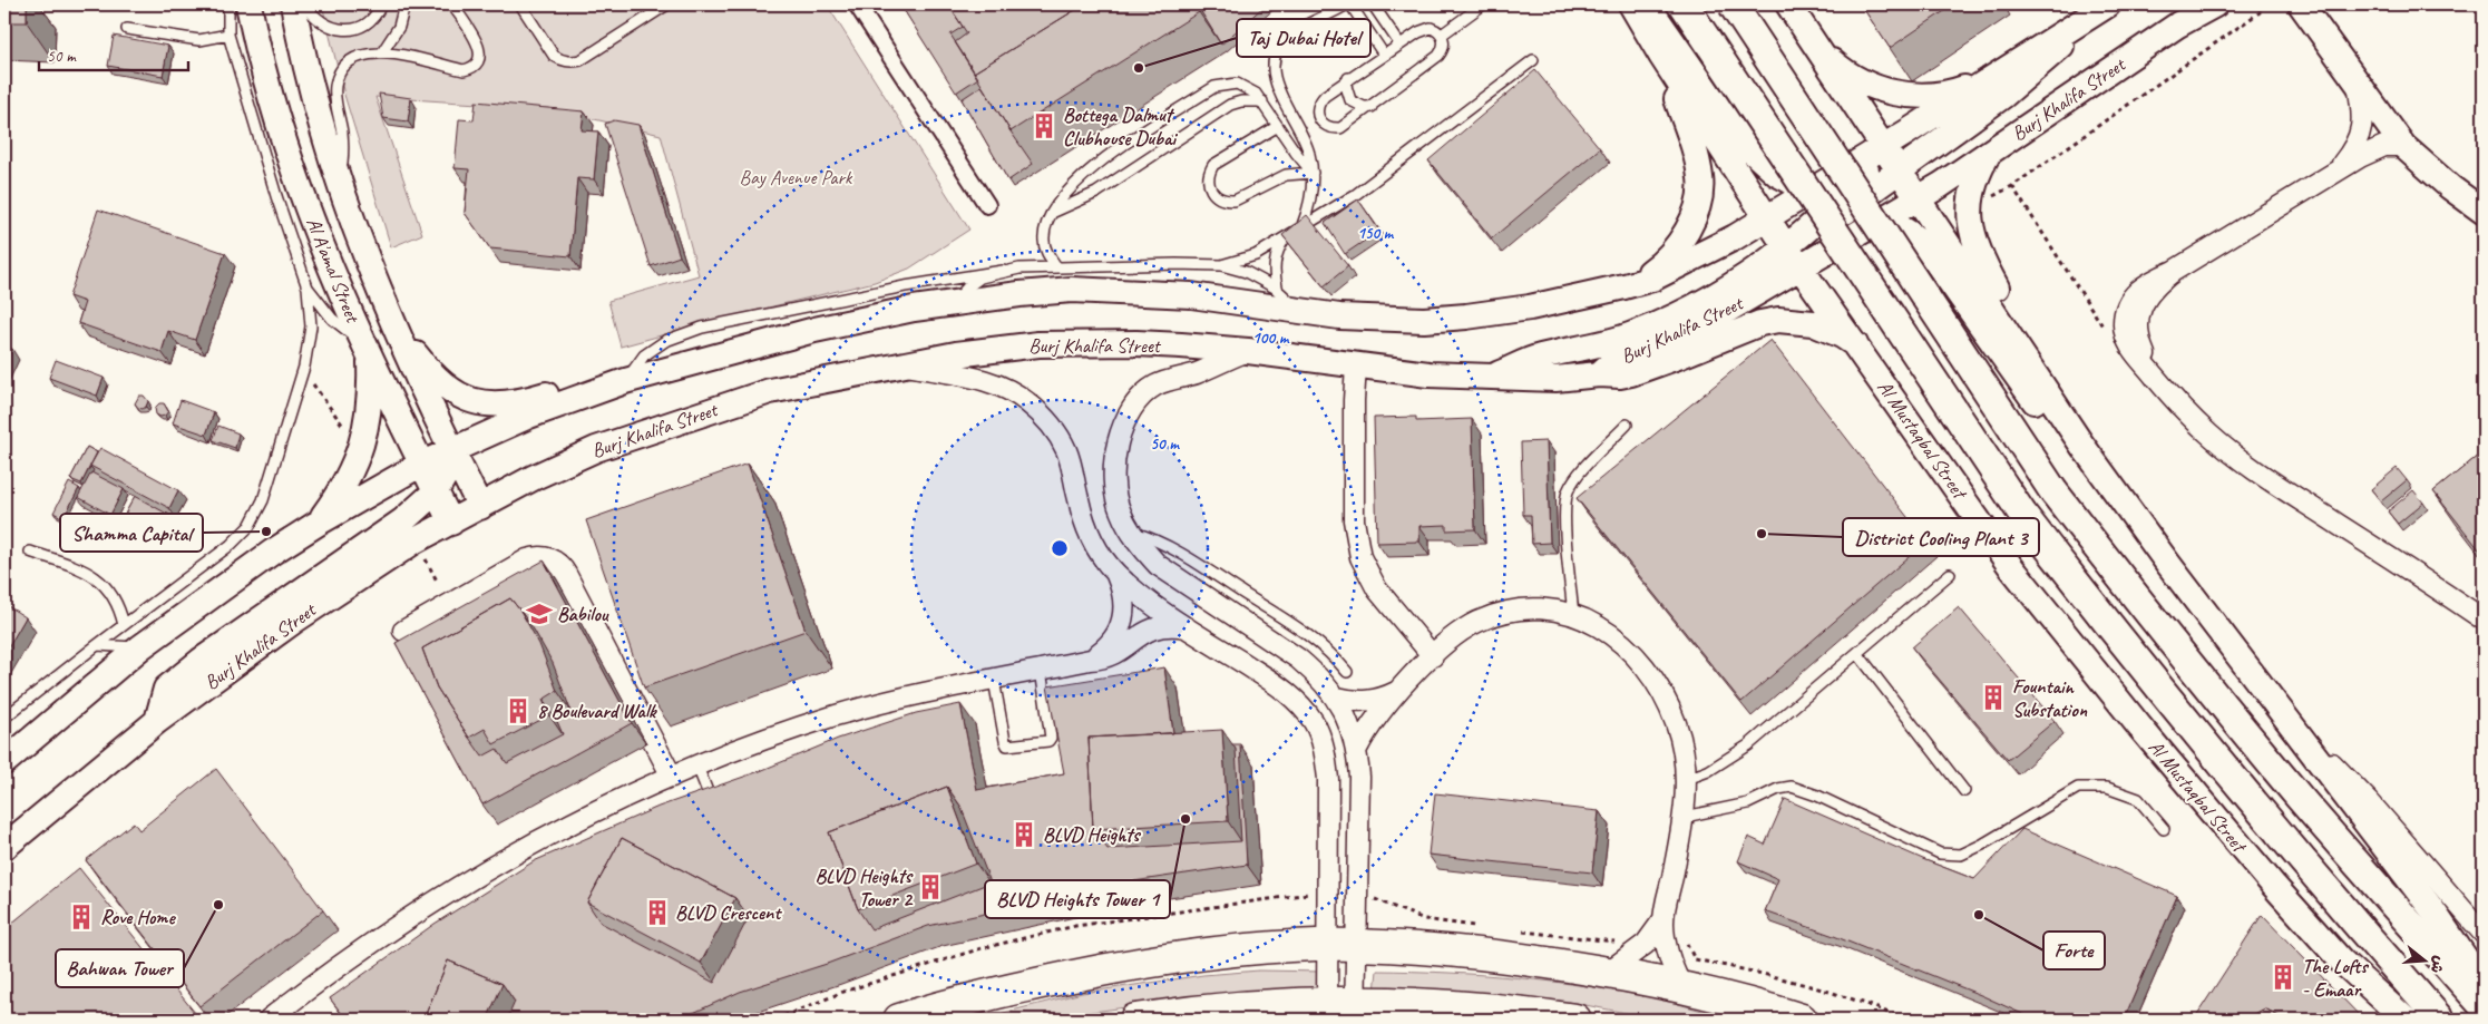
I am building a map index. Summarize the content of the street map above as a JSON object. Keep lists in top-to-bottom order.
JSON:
{
  "streets": {
    "main road": ["Al Mustaqbal Street"],
    "street": ["Burj Khalifa Street", "Al A'amal Street"]
  },
  "crossings": [
    ["Burj Khalifa Street", "Al A'amal Street"],
    ["Burj Khalifa Street", "Al Mustaqbal Street"]
  ],
  "parks": ["Bay Avenue Park"],
  "places": {
    "other": [
      "Taj Dubai Hotel",
      "Shamma Capital",
      "District Cooling Plant 3",
      "BLVD Heights Tower 1",
      "Bahwan Tower",
      "Forte"
    ],
    "building": [
      "Bottega Dalmut Clubhouse Dubai",
      "Fountain Substation",
      "8 Boulevard Walk",
      "BLVD Heights",
      "BLVD Heights Tower 2",
      "BLVD Crescent",
      "Rove Home",
      "The Lofts - Emaar"
    ],
    "school or university": ["Babilou"]
  },
  "scale_bar": "50 m",
  "north": "right",
  "rings": ["150 m", "100 m", "50 m"]
}
